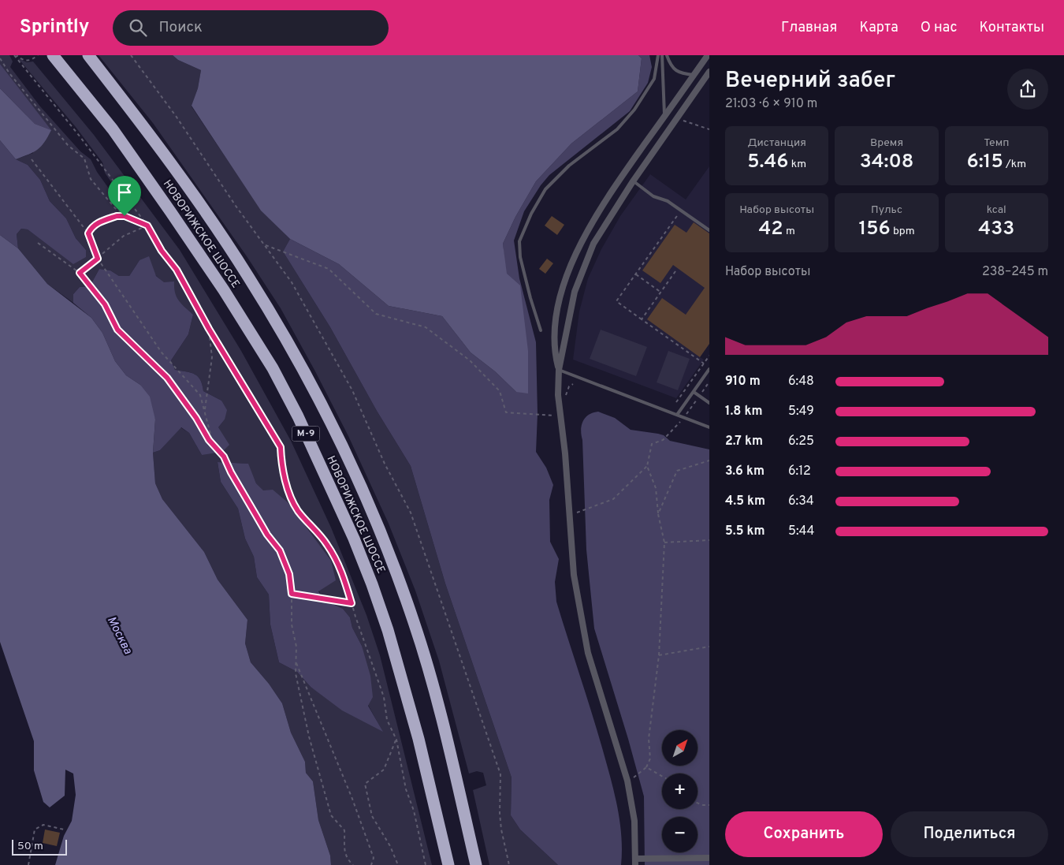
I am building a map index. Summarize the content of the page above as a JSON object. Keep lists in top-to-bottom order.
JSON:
{
  "streets": {
    "highway": ["НОВОРИЖСКОЕ ШОССЕ", "М-9"]
  },
  "water": ["Москва"],
  "scale_bar": "50 m",
  "north": "top right",
  "page": {
    "header": "Sprintly",
    "search": "Поиск",
    "nav": [
      "Главная",
      "Карта",
      "О нас",
      "Контакты"
    ],
    "heading": ["Вечерний забег", "21:03 · 6 × 910 m"],
    "stats": [
      ["Дистанция", "5.46 km"],
      ["Время", "34:08"],
      ["Темп", "6:15 /km"],
      ["Набор высоты", "42 m"],
      ["Пульс", "156 bpm"],
      ["kcal", "433"]
    ],
    "chart": ["Набор высоты", "238–245 m"],
    "list": [
      {
        "name": "910 m",
        "note": "6:48"
      },
      {
        "name": "1.8 km",
        "note": "5:49"
      },
      {
        "name": "2.7 km",
        "note": "6:25"
      },
      {
        "name": "3.6 km",
        "note": "6:12"
      },
      {
        "name": "4.5 km",
        "note": "6:34"
      },
      {
        "name": "5.5 km",
        "note": "5:44"
      }
    ],
    "map_buttons": ["+", "−"],
    "buttons": ["Сохранить", "Поделиться"],
    "scale": "50 m"
  }
}
